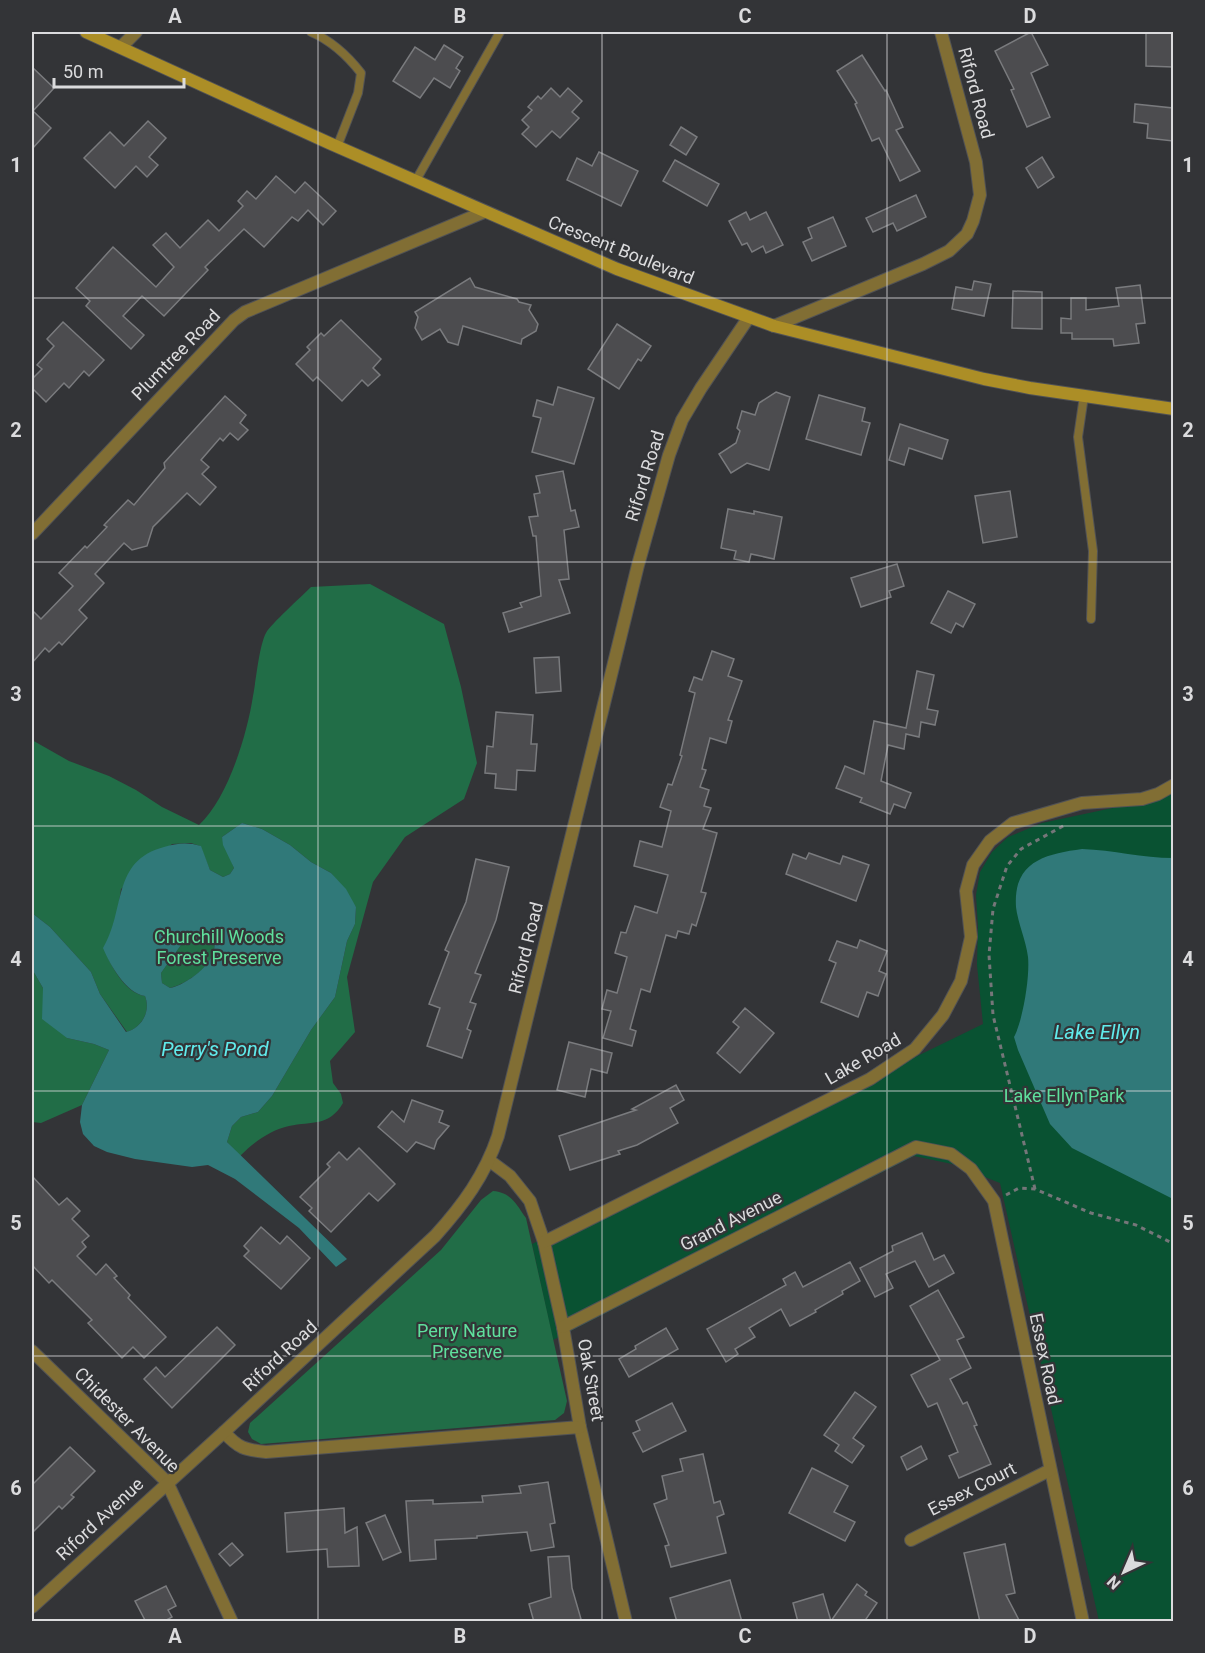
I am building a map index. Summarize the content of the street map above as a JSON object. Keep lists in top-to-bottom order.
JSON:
{
  "streets": {
    "street": [
      "Riford Road",
      "Crescent Boulevard",
      "Plumtree Road",
      "Lake Road",
      "Grand Avenue",
      "Essex Road",
      "Oak Street",
      "Chidester Avenue",
      "Essex Court",
      "Riford Avenue"
    ]
  },
  "crossings": [
    ["Riford Road", "Crescent Boulevard"],
    ["Riford Road", "Oak Street"],
    ["Riford Road", "Chidester Avenue"],
    ["Riford Road", "Riford Avenue"],
    ["Crescent Boulevard", "Plumtree Road"],
    ["Lake Road", "Oak Street"],
    ["Grand Avenue", "Essex Road"],
    ["Grand Avenue", "Oak Street"],
    ["Essex Road", "Essex Court"],
    ["Chidester Avenue", "Riford Avenue"]
  ],
  "water": ["Lake Ellyn", "Perry's Pond"],
  "parks": ["Churchill Woods Forest Preserve", "Lake Ellyn Park", "Perry Nature Preserve"],
  "scale_bar": "50 m",
  "north": "bottom left",
  "grid": {
    "columns": [
      "A",
      "B",
      "C",
      "D"
    ],
    "rows": [
      "1",
      "2",
      "3",
      "4",
      "5",
      "6"
    ]
  }
}
